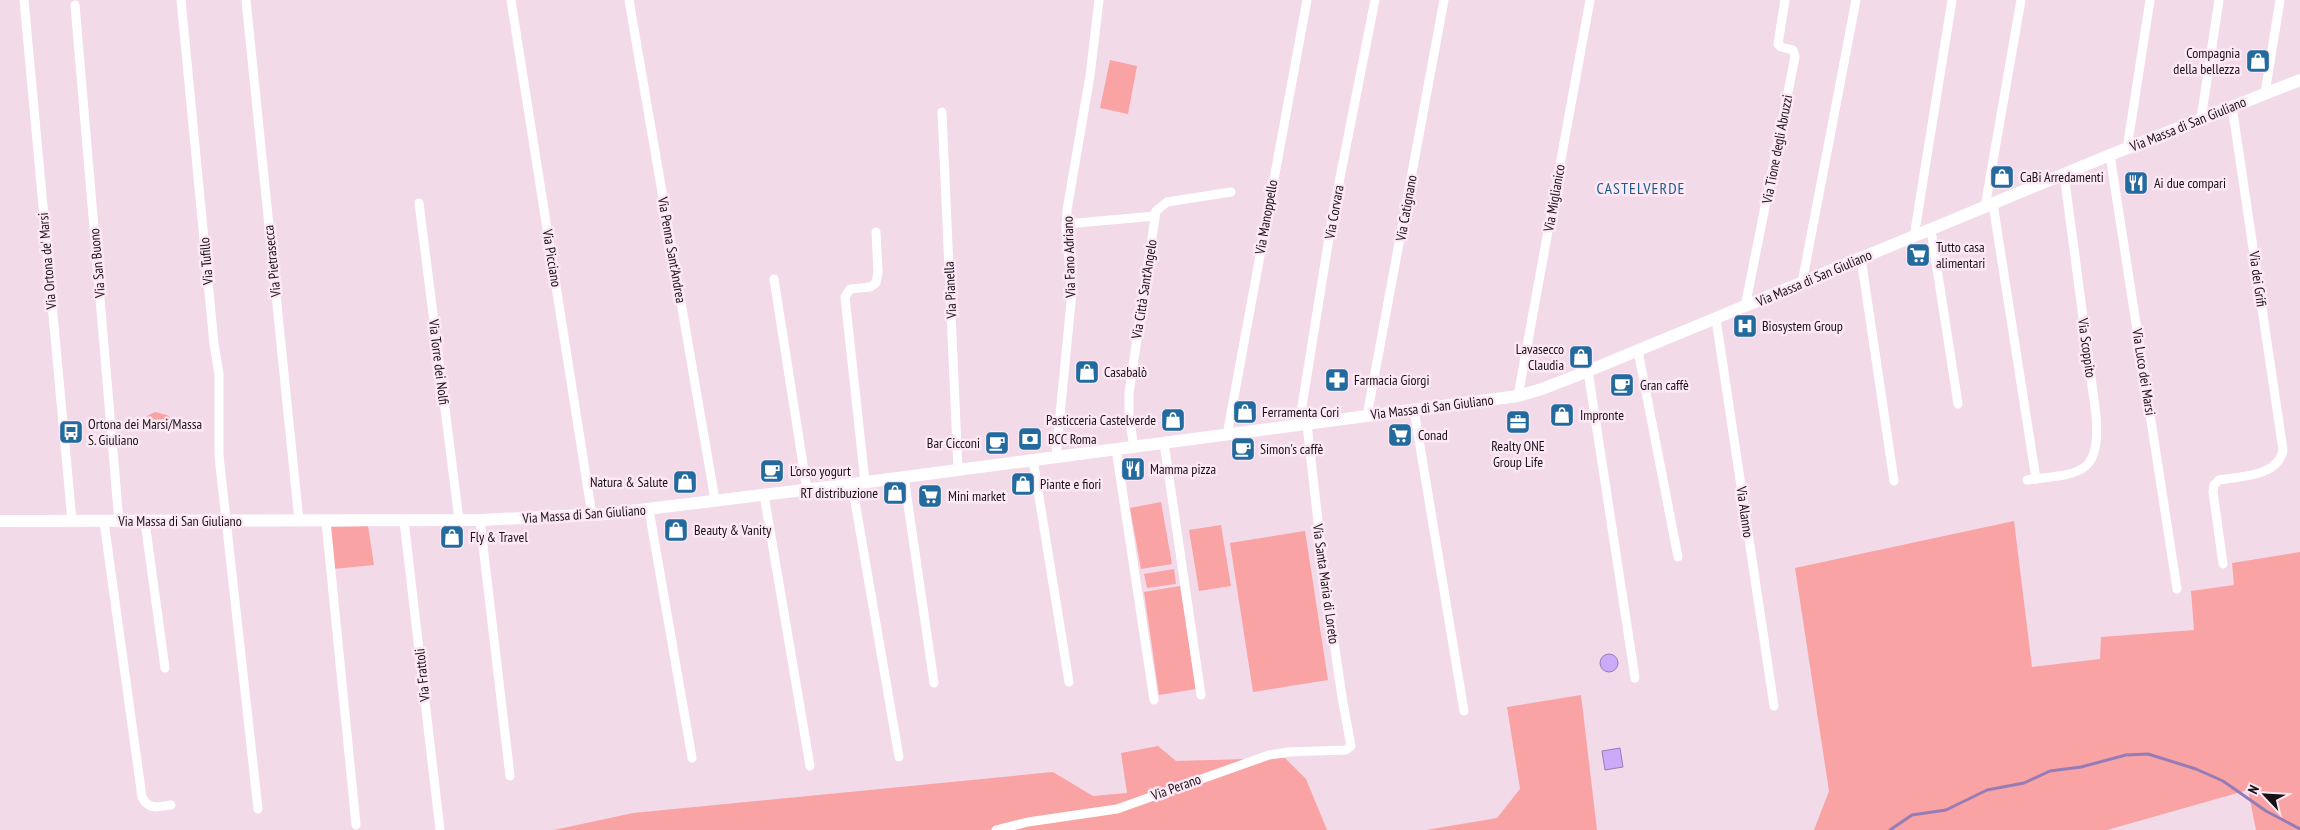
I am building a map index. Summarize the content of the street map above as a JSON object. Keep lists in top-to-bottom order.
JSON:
{
  "streets": {
    "street": [
      "Via Massa di San Giuliano",
      "Via Tione degli Abruzzi",
      "Via Miglianico",
      "Via Catignano",
      "Via Corvara",
      "Via Manoppello",
      "Via Penna Sant'Andrea",
      "Via Fano Adriano",
      "Via Picciano",
      "Via Ortona de' Marsi",
      "Via Tufillo",
      "Via Pietrasecca",
      "Via San Buono",
      "Via dei Grifi",
      "Via Città Sant'Angelo",
      "Via Pianella",
      "Via Scoppito",
      "Via Torre dei Nolfi",
      "Via Luco dei Marsi",
      "Via Alanno",
      "Via Santa Maria di Loreto",
      "Via Frattoli",
      "Via Perano"
    ]
  },
  "crossings": [
    ["Via Massa di San Giuliano", "Via Tione degli Abruzzi"],
    ["Via Massa di San Giuliano", "Via Miglianico"],
    ["Via Massa di San Giuliano", "Via Catignano"],
    ["Via Massa di San Giuliano", "Via Corvara"],
    ["Via Massa di San Giuliano", "Via Manoppello"],
    ["Via Massa di San Giuliano", "Via Penna Sant'Andrea"],
    ["Via Massa di San Giuliano", "Via Fano Adriano"],
    ["Via Massa di San Giuliano", "Via Picciano"],
    ["Via Massa di San Giuliano", "Via Ortona de' Marsi"],
    ["Via Massa di San Giuliano", "Via Tufillo"],
    ["Via Massa di San Giuliano", "Via Pietrasecca"],
    ["Via Massa di San Giuliano", "Via San Buono"],
    ["Via Massa di San Giuliano", "Via dei Grifi"],
    ["Via Massa di San Giuliano", "Via Città Sant'Angelo"],
    ["Via Massa di San Giuliano", "Via Pianella"],
    ["Via Massa di San Giuliano", "Via Scoppito"],
    ["Via Massa di San Giuliano", "Via Torre dei Nolfi"],
    ["Via Massa di San Giuliano", "Via Luco dei Marsi"],
    ["Via Massa di San Giuliano", "Via Alanno"],
    ["Via Massa di San Giuliano", "Via Santa Maria di Loreto"],
    ["Via Massa di San Giuliano", "Via Frattoli"],
    ["Via Corvara", "Via Santa Maria di Loreto"],
    ["Via Santa Maria di Loreto", "Via Perano"]
  ],
  "districts": ["CASTELVERDE"],
  "places": {
    "shop": [
      "Compagnia della bellezza",
      "CaBi Arredamenti",
      "Lavasecco Claudia",
      "Casabalò",
      "Ferramenta Cori",
      "Impronte",
      "Pasticceria Castelverde",
      "Natura & Salute",
      "Piante e fiori",
      "RT distribuzione",
      "Beauty & Vanity",
      "Fly & Travel"
    ],
    "restaurant": ["Ai due compari", "Mamma pizza"],
    "supermarket": ["Tutto casa alimentari", "Conad", "Mini market"],
    "hospital": ["Biosystem Group"],
    "pharmacy": ["Farmacia Giorgi"],
    "cafe": [
      "Gran caffè",
      "Bar Cicconi",
      "Simon's caffè",
      "L'orso yogurt"
    ],
    "office": ["Realty ONE Group Life"],
    "bus stop": ["Ortona dei Marsi/Massa S. Giuliano"],
    "bank": ["BCC Roma"]
  },
  "north": "top left"
}
